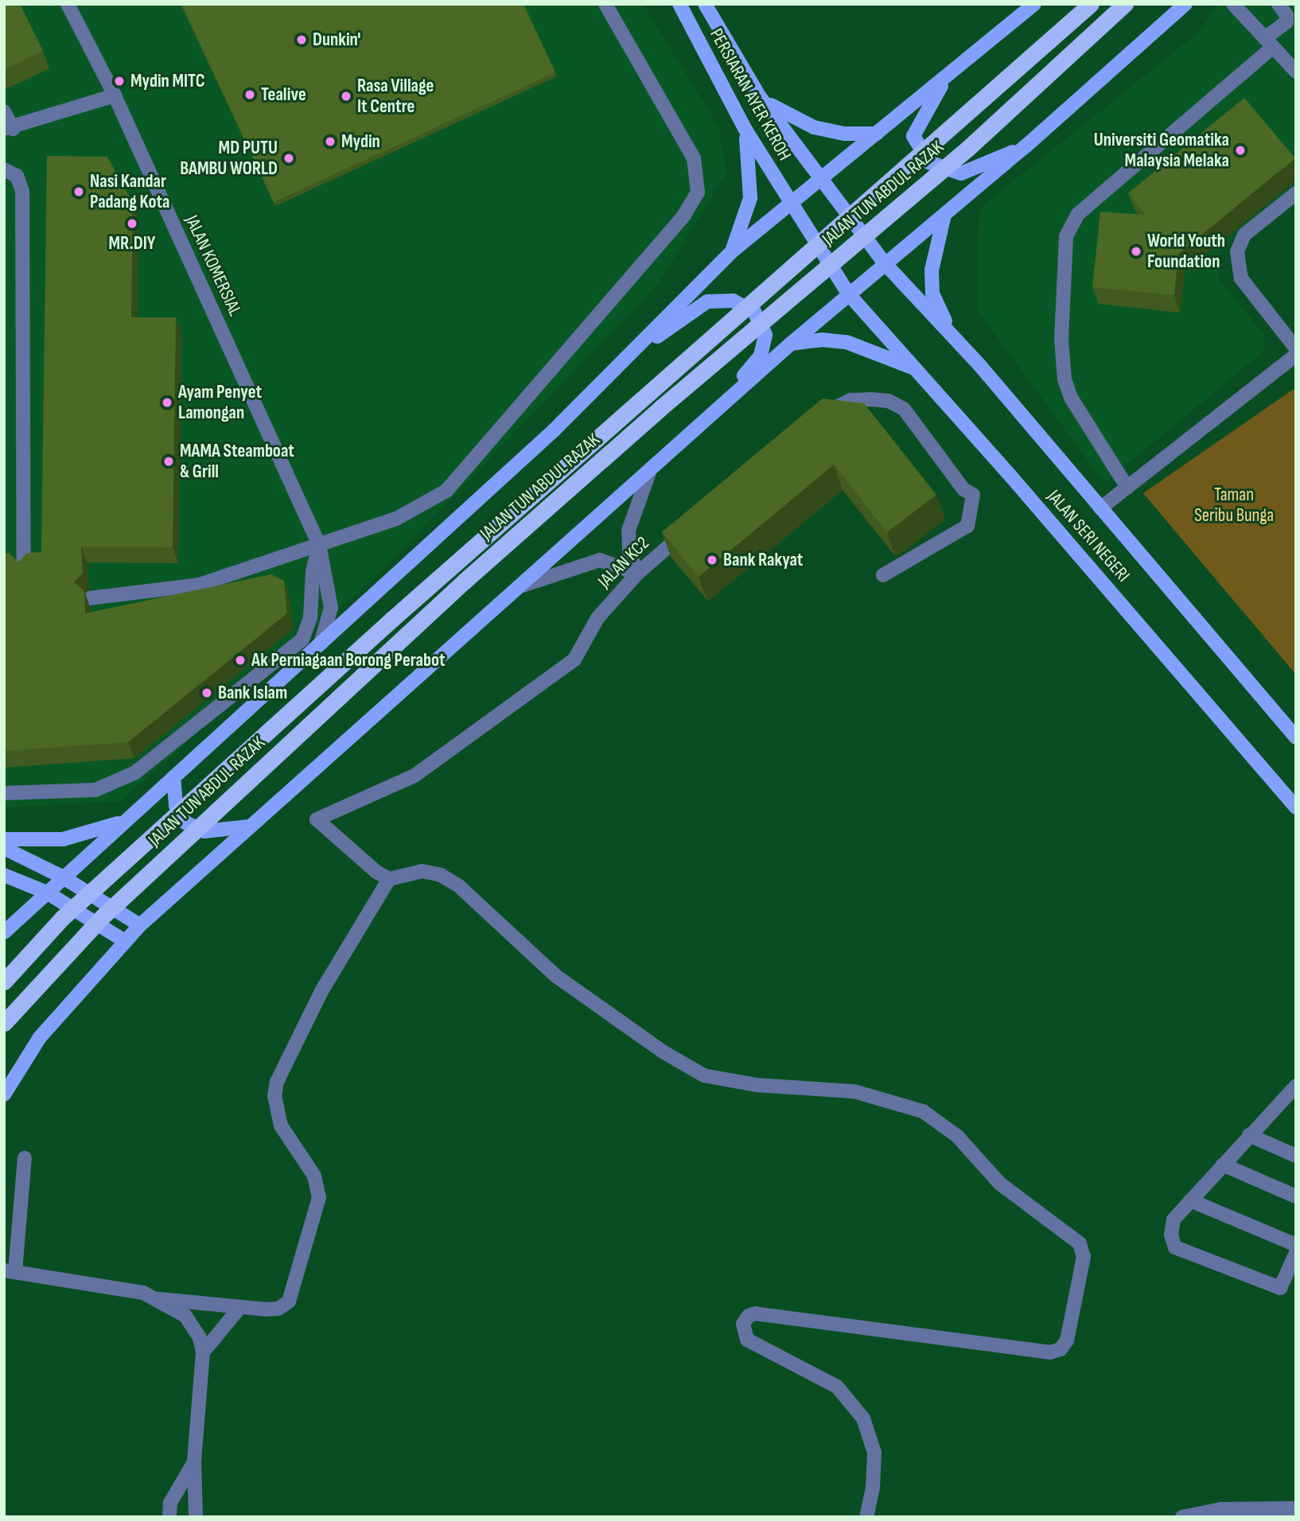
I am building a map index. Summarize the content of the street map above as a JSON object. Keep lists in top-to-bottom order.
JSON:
{
  "streets": {
    "highway": ["JALAN TUN ABDUL RAZAK"],
    "main road": ["PERSIARAN AYER KEROH", "JALAN SERI NEGERI"],
    "street": ["JALAN KOMERSIAL", "JALAN KC2"]
  },
  "crossings": [
    ["PERSIARAN AYER KEROH", "JALAN SERI NEGERI"]
  ],
  "parks": ["Taman Seribu Bunga"],
  "places": [
    "Dunkin'",
    "Mydin MITC",
    "Tealive",
    "Rasa Village It Centre",
    "Mydin",
    "Universiti Geomatika Malaysia Melaka",
    "MD PUTU BAMBU WORLD",
    "Nasi Kandar Padang Kota",
    "MR.DIY",
    "World Youth Foundation",
    "Ayam Penyet Lamongan",
    "MAMA Steamboat & Grill",
    "Bank Rakyat",
    "Ak Perniagaan Borong Perabot",
    "Bank Islam"
  ]
}
